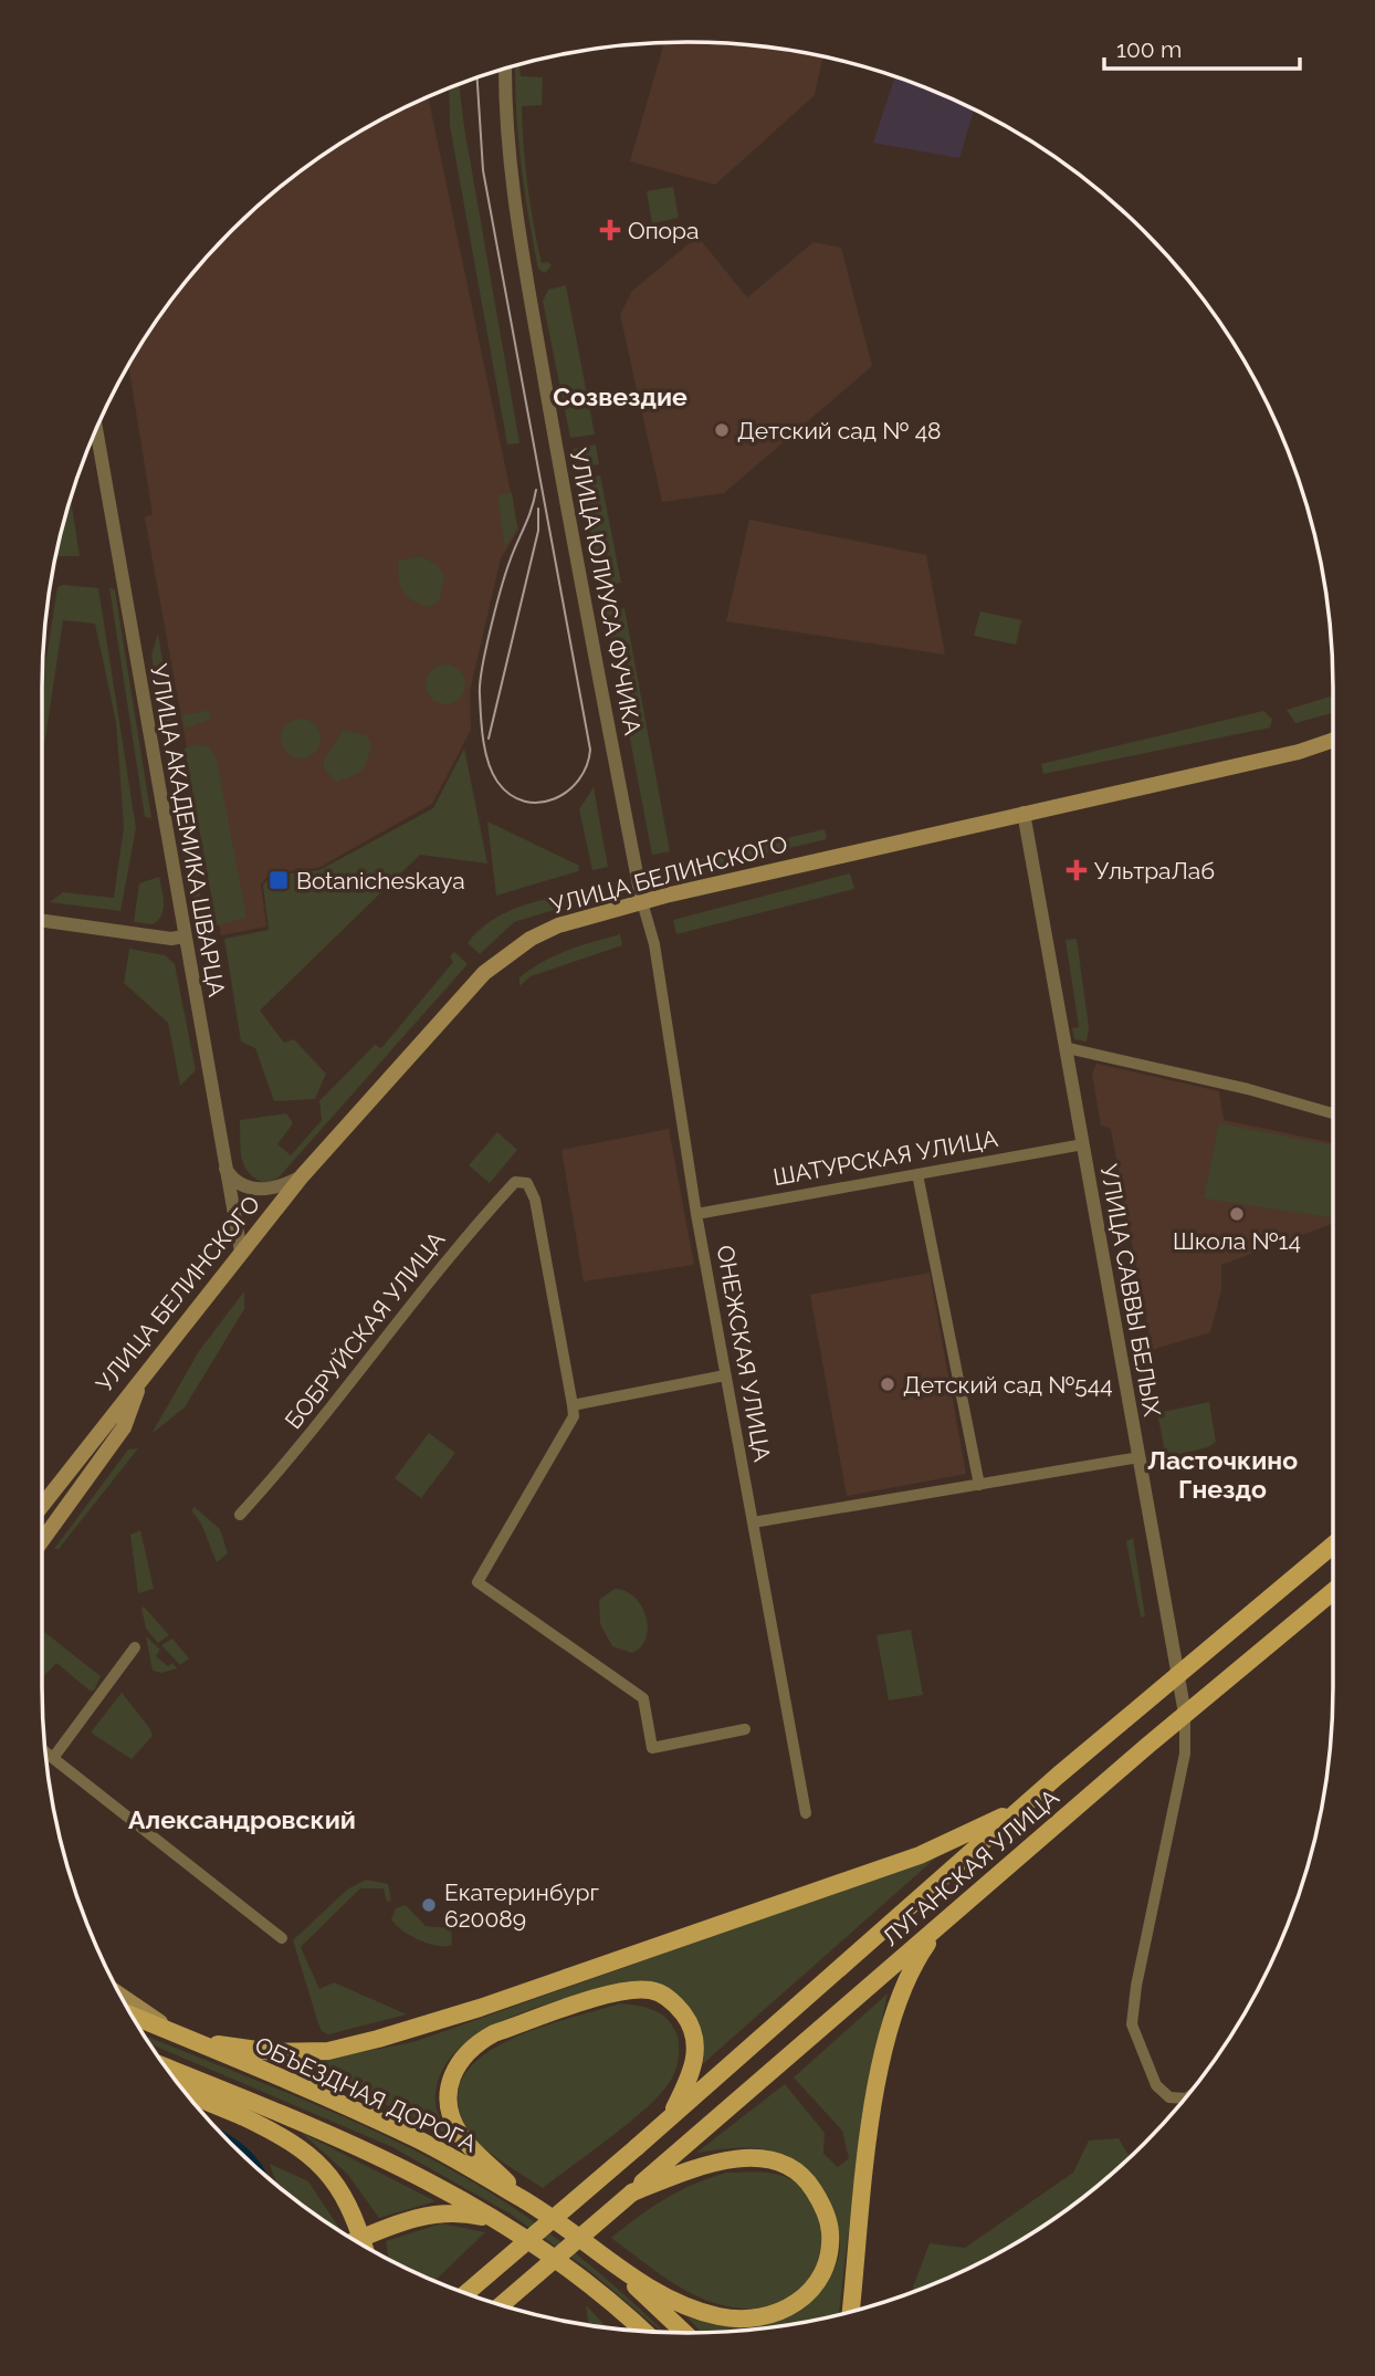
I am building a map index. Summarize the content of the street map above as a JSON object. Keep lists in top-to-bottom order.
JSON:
{
  "streets": {
    "main road": ["УЛИЦА БЕЛИНСКОГО", "ЛУГАНСКАЯ УЛИЦА", "ОБЪЕЗДНАЯ ДОРОГА"],
    "street": [
      "УЛИЦА ЮЛИУСА ФУЧИКА",
      "УЛИЦА АКАДЕМИКА ШВАРЦА",
      "ШАТУРСКАЯ УЛИЦА",
      "УЛИЦА САВВЫ БЕЛЫХ",
      "БОБРУЙСКАЯ УЛИЦА",
      "ОНЕЖСКАЯ УЛИЦА"
    ]
  },
  "crossings": [
    ["УЛИЦА ЮЛИУСА ФУЧИКА", "УЛИЦА БЕЛИНСКОГО"],
    ["УЛИЦА ЮЛИУСА ФУЧИКА", "ОНЕЖСКАЯ УЛИЦА"],
    ["УЛИЦА АКАДЕМИКА ШВАРЦА", "УЛИЦА БЕЛИНСКОГО"],
    ["УЛИЦА БЕЛИНСКОГО", "УЛИЦА САВВЫ БЕЛЫХ"],
    ["УЛИЦА БЕЛИНСКОГО", "ОНЕЖСКАЯ УЛИЦА"],
    ["ШАТУРСКАЯ УЛИЦА", "УЛИЦА САВВЫ БЕЛЫХ"],
    ["ШАТУРСКАЯ УЛИЦА", "ОНЕЖСКАЯ УЛИЦА"],
    ["УЛИЦА САВВЫ БЕЛЫХ", "ЛУГАНСКАЯ УЛИЦА"]
  ],
  "districts": ["Созвездие", "Ласточкино Гнездо", "Александровский"],
  "places": {
    "health": ["Опора", "УльтраЛаб"],
    "other": [
      "Детский сад № 48",
      "Школа №14",
      "Детский сад №544",
      "Екатеринбург 620089"
    ],
    "transit": ["Botanicheskaya"]
  },
  "scale_bar": "100 m"
}
